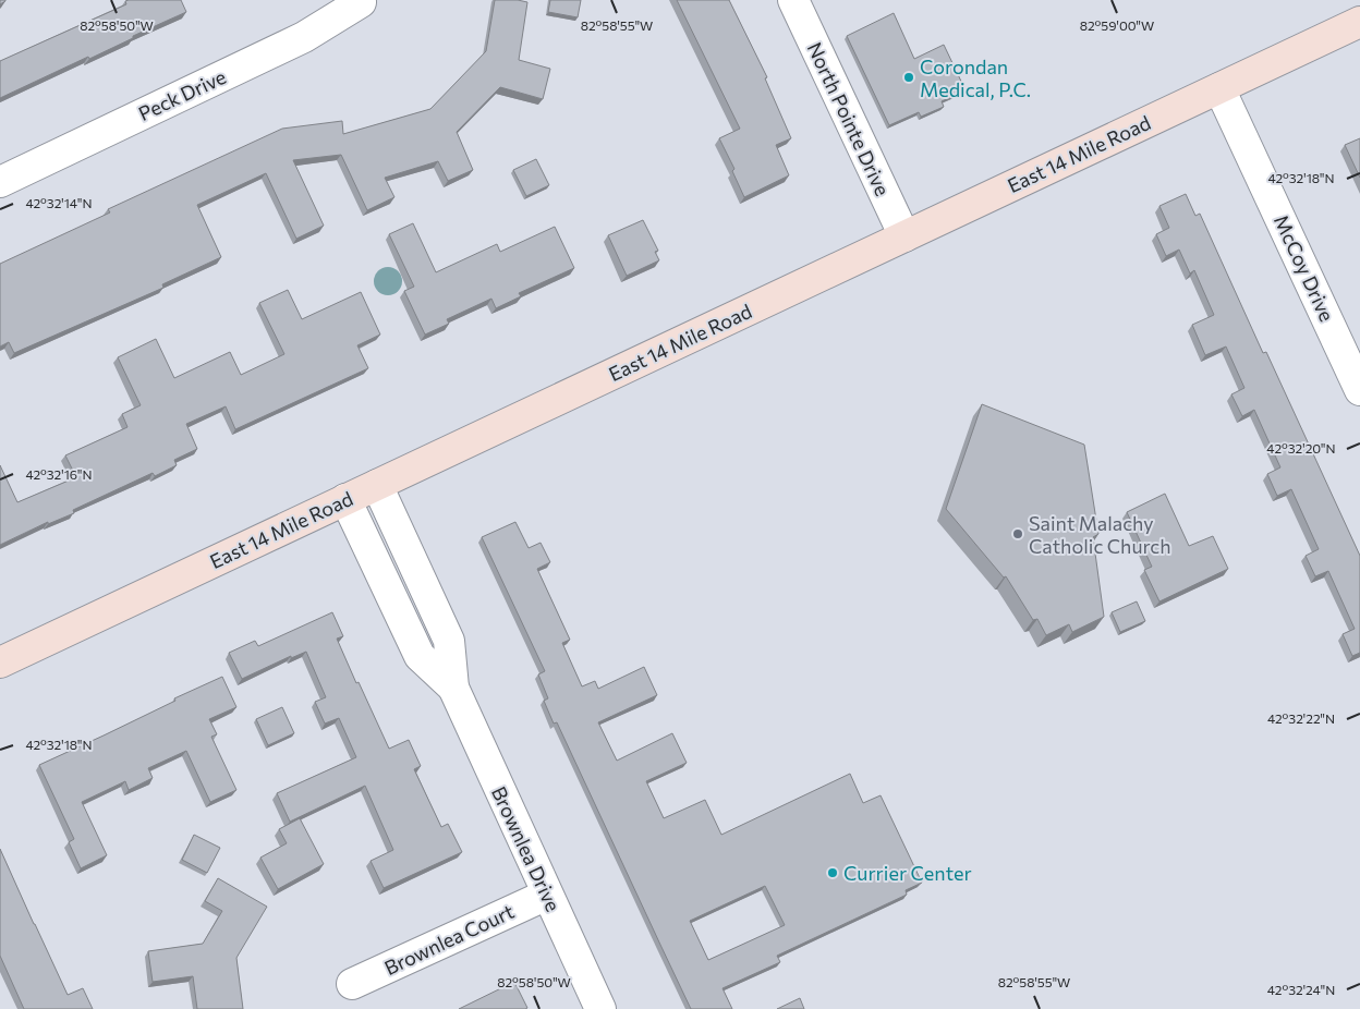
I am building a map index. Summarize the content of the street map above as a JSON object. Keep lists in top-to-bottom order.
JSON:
{
  "streets": {
    "main road": ["East 14 Mile Road"],
    "street": [
      "Peck Drive",
      "North Pointe Drive",
      "McCoy Drive",
      "Brownlea Drive",
      "Brownlea Court"
    ]
  },
  "crossings": [
    ["North Pointe Drive", "East 14 Mile Road"],
    ["East 14 Mile Road", "McCoy Drive"],
    ["East 14 Mile Road", "Brownlea Drive"],
    ["Brownlea Drive", "Brownlea Court"]
  ],
  "places": ["Corondan Medical, P.C.", "Saint Malachy Catholic Church", "Currier Center"],
  "coordinates": [
    "82°58'50\"W",
    "82°58'55\"W",
    "82°59'00\"W",
    "42°32'18\"N",
    "42°32'14\"N",
    "42°32'20\"N",
    "42°32'16\"N",
    "42°32'22\"N",
    "42°32'24\"N"
  ]
}
